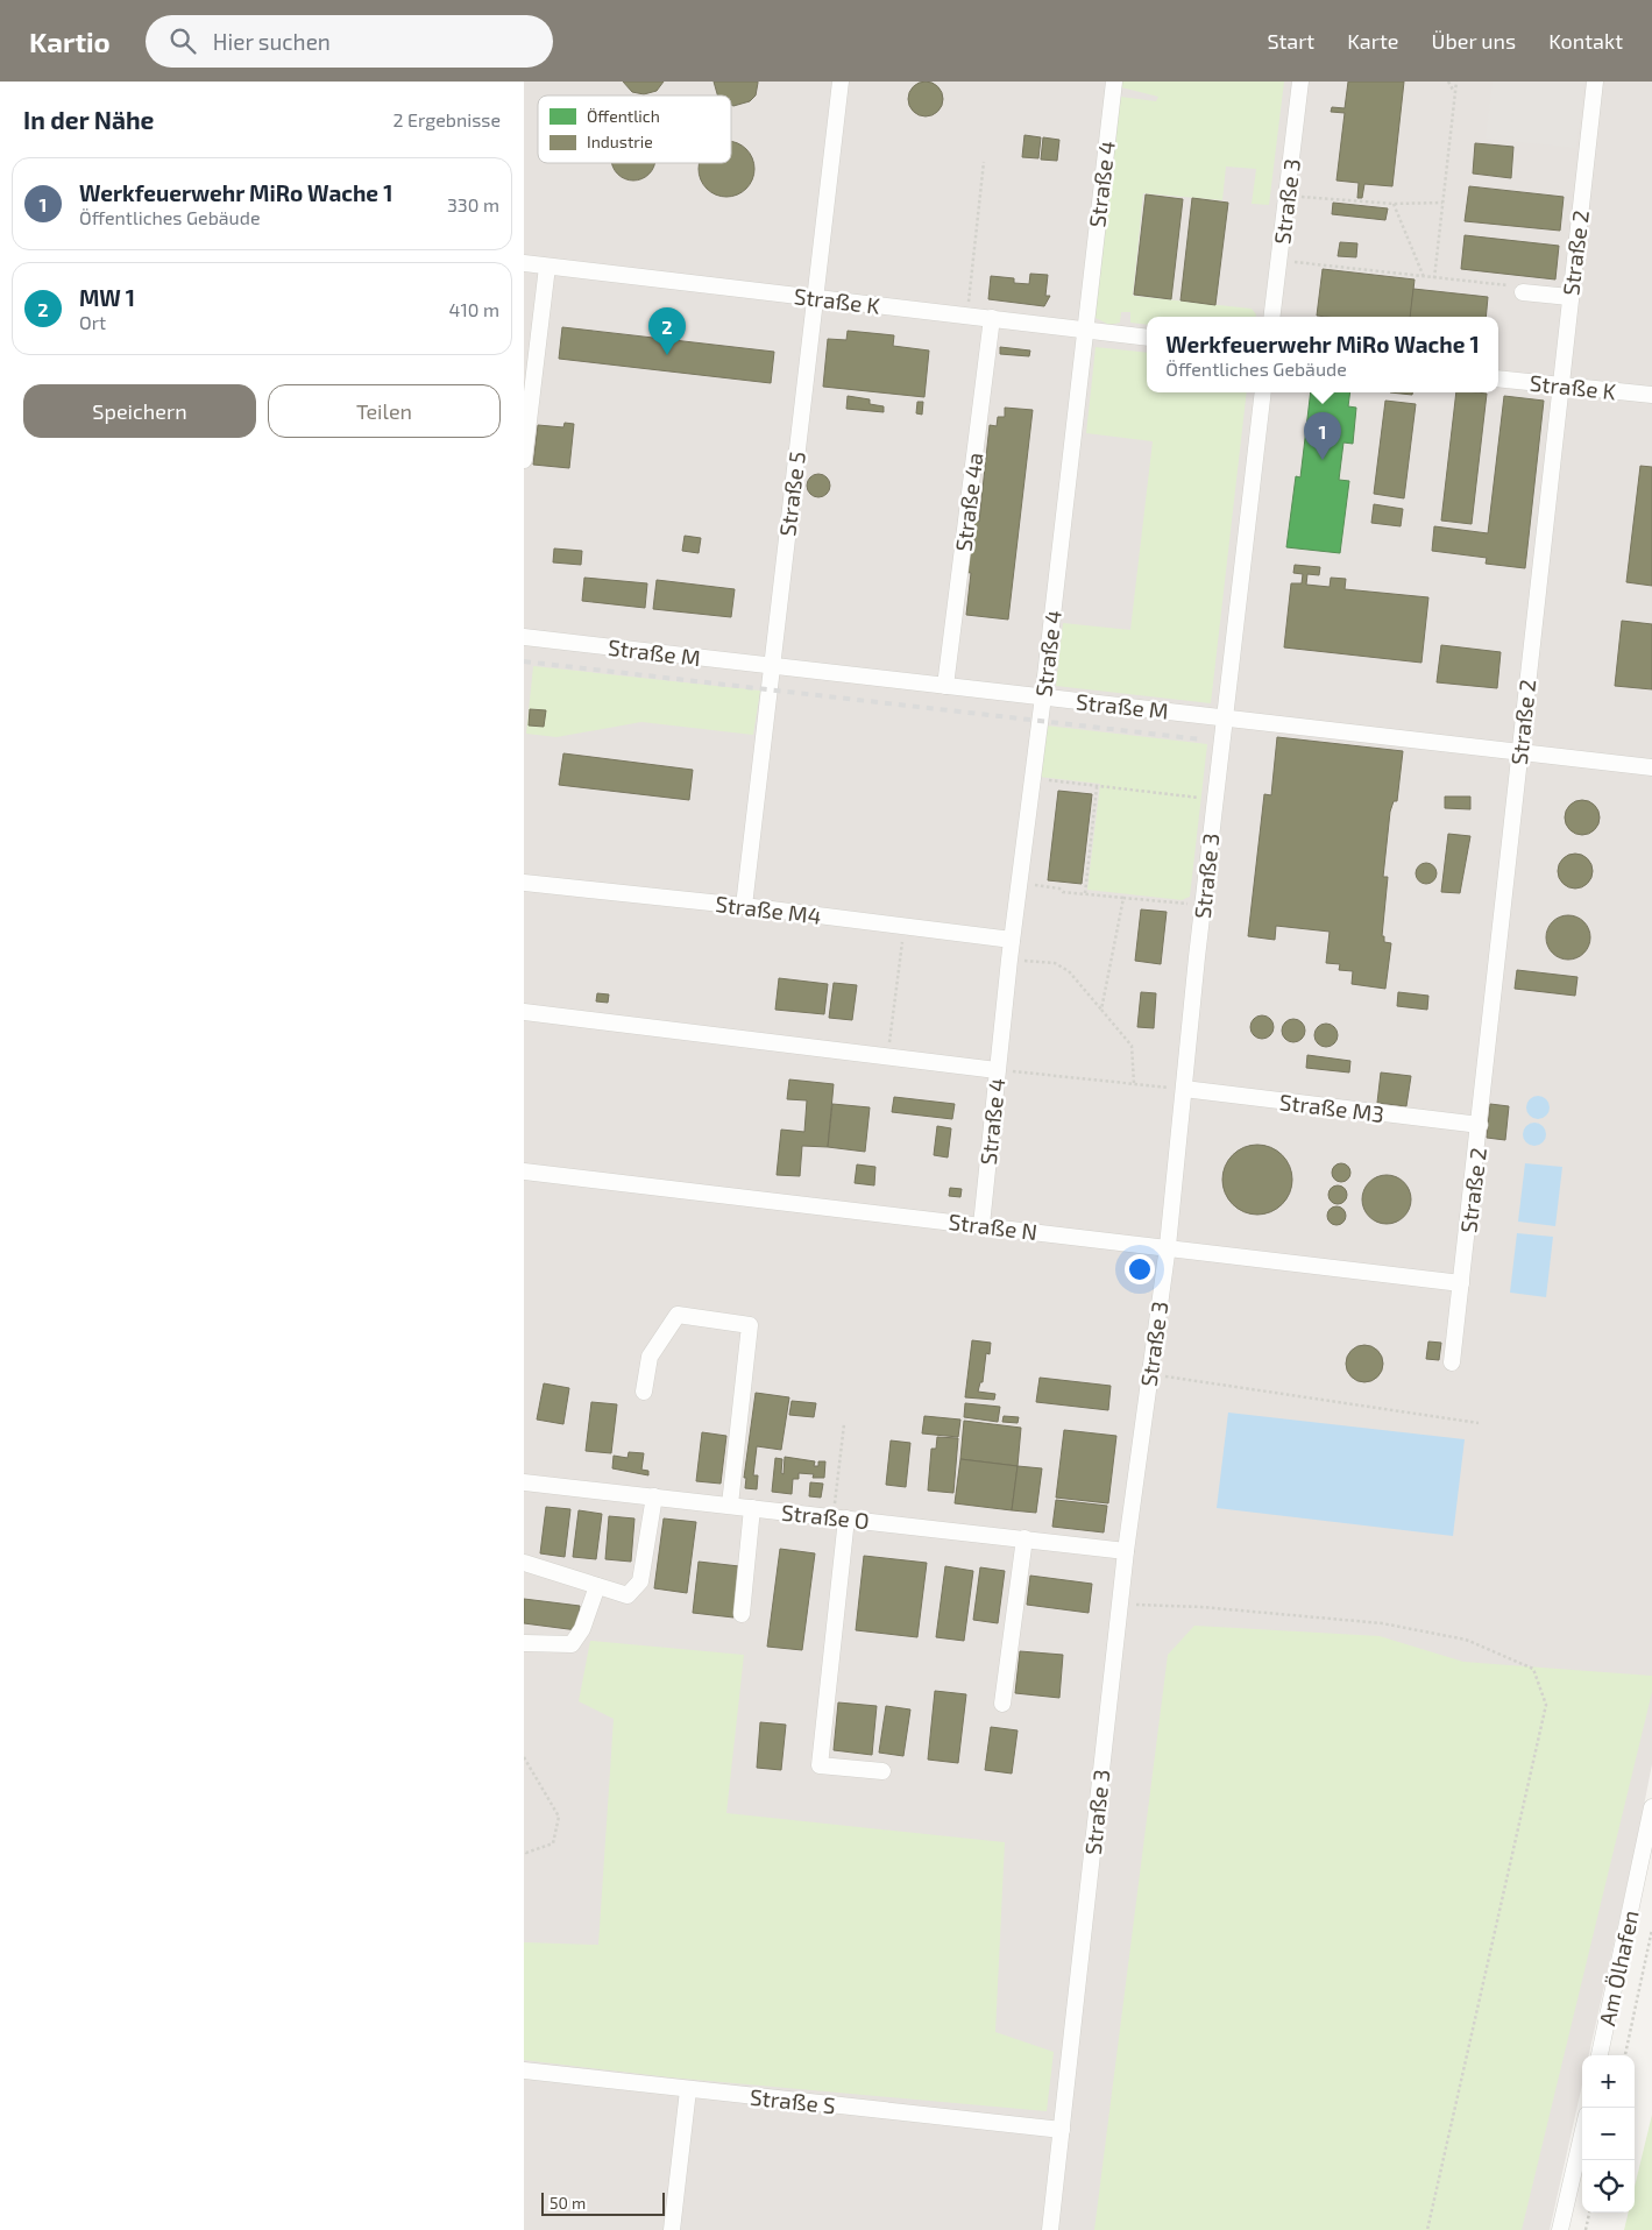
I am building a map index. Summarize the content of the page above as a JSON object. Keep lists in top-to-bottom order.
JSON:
{
  "streets": {
    "street": [
      "Straße 4",
      "Straße 3",
      "Straße 2",
      "Straße K",
      "Straße 5",
      "Straße 4a",
      "Straße M",
      "Straße M4",
      "Straße M3",
      "Straße N",
      "Straße O",
      "Am Ölhafen",
      "Straße S"
    ]
  },
  "crossings": [
    ["Straße 4", "Straße K"],
    ["Straße 4", "Straße M"],
    ["Straße 4", "Straße M4"],
    ["Straße 4", "Straße N"],
    ["Straße 3", "Straße M"],
    ["Straße 3", "Straße M3"],
    ["Straße 3", "Straße N"],
    ["Straße 3", "Straße O"],
    ["Straße 3", "Straße S"],
    ["Straße 2", "Straße K"],
    ["Straße 2", "Straße M"],
    ["Straße 2", "Straße M3"],
    ["Straße 2", "Straße N"],
    ["Straße K", "Straße 5"],
    ["Straße K", "Straße 4a"],
    ["Straße 5", "Straße M"],
    ["Straße 5", "Straße M4"],
    ["Straße 4a", "Straße M"]
  ],
  "legend": ["Öffentlich", "Industrie"],
  "scale_bar": "50 m",
  "page": {
    "header": "Kartio",
    "search": "Hier suchen",
    "nav": [
      "Start",
      "Karte",
      "Über uns",
      "Kontakt"
    ],
    "heading": ["In der Nähe", "2 Ergebnisse"],
    "list": [
      {
        "mark": "1",
        "name": "Werkfeuerwehr MiRo Wache 1",
        "note": "Öffentliches Gebäude",
        "value": "330 m"
      },
      {
        "mark": "2",
        "name": "MW 1",
        "note": "Ort",
        "value": "410 m"
      }
    ],
    "pins": ["2", "1"],
    "popup": ["Werkfeuerwehr MiRo Wache 1", "Öffentliches Gebäude"],
    "buttons": ["Speichern", "Teilen"],
    "map_buttons": ["+", "−"],
    "scale": "50 m"
  }
}
